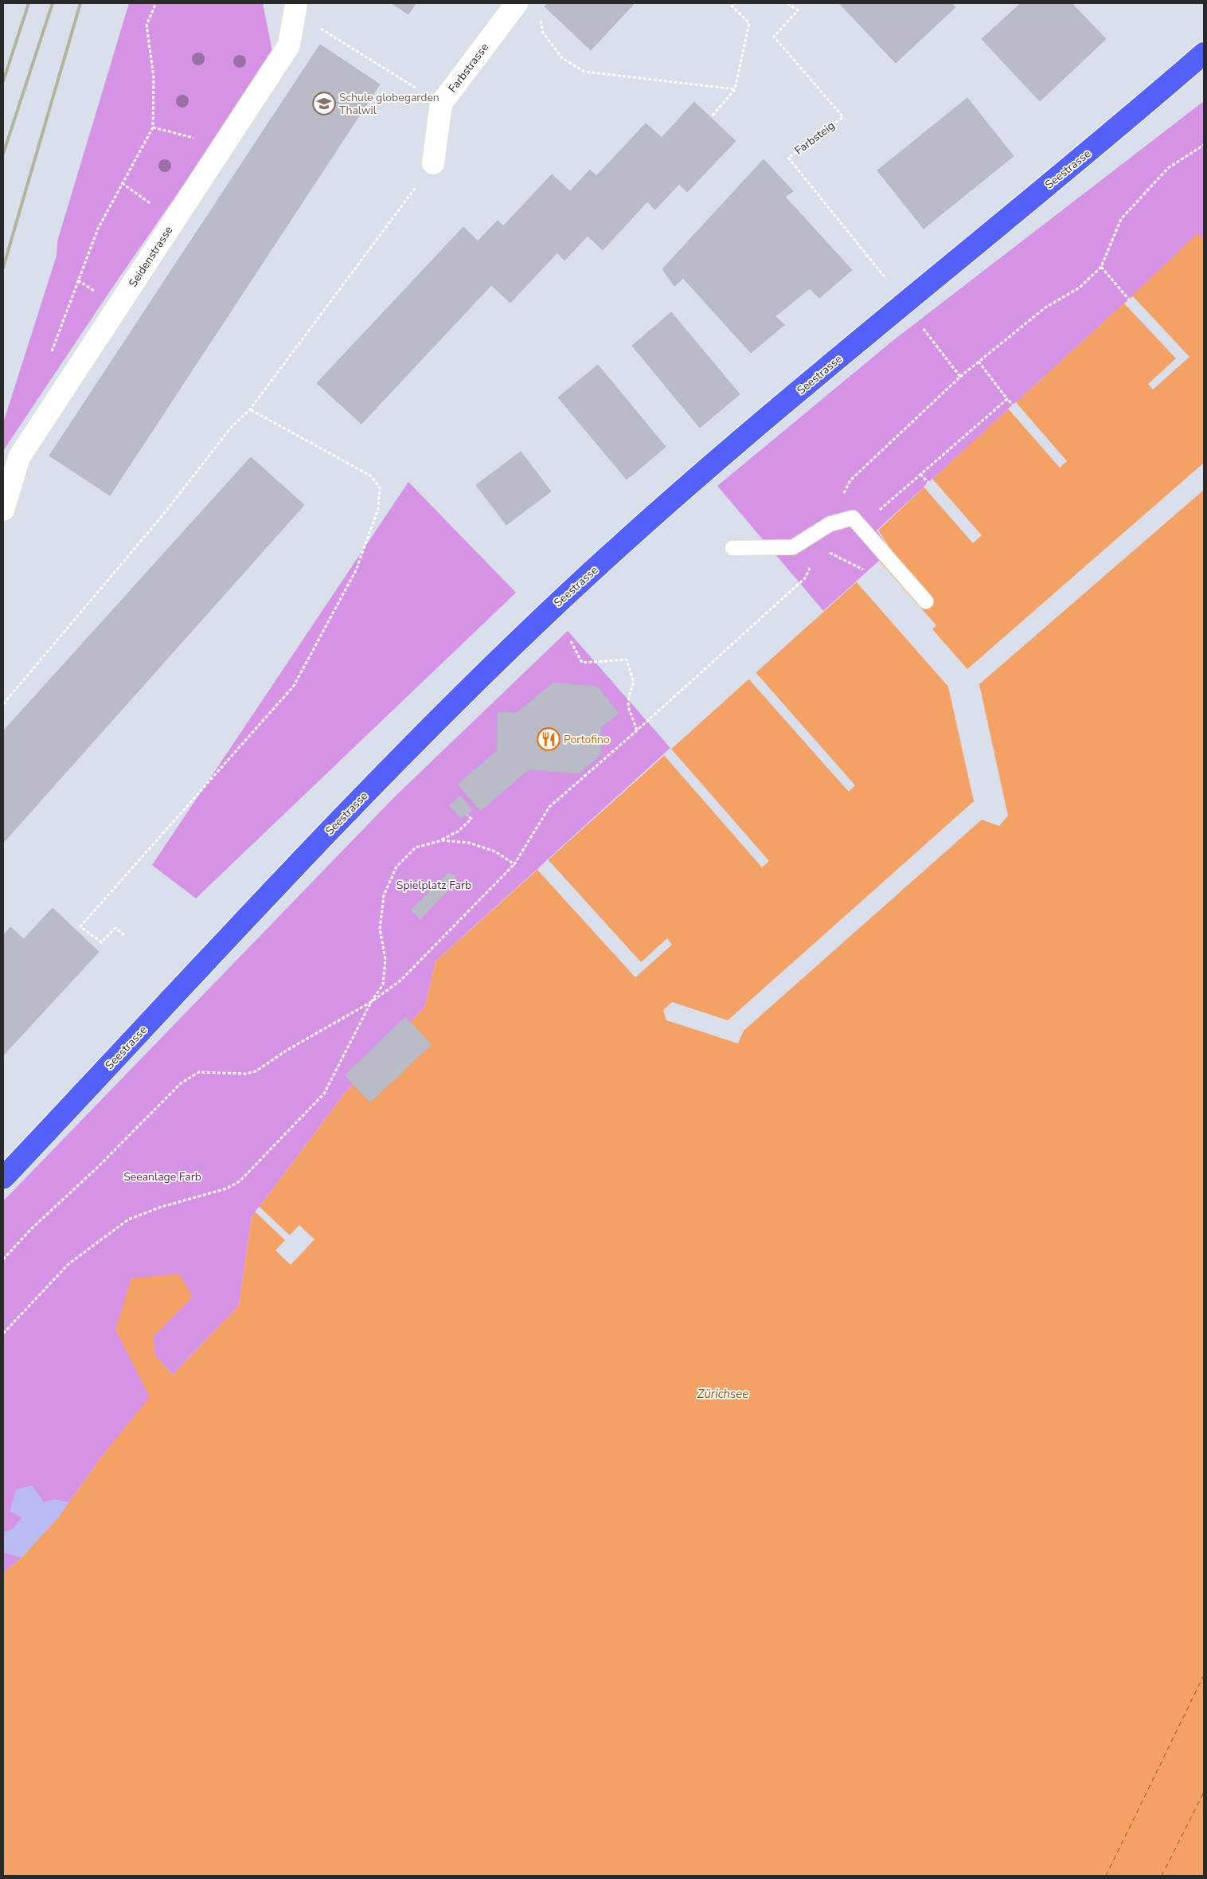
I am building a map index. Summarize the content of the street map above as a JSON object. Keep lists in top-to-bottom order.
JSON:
{
  "streets": {
    "main road": ["Seestrasse"],
    "street": ["Farbstrasse", "Seidenstrasse"],
    "path": ["Farbsteig"]
  },
  "water": ["Zürichsee"],
  "parks": ["Spielplatz Farb", "Seeanlage Farb"],
  "places": {
    "school or university": ["Schule globegarden Thalwil"],
    "restaurant": ["Portofino"]
  }
}
